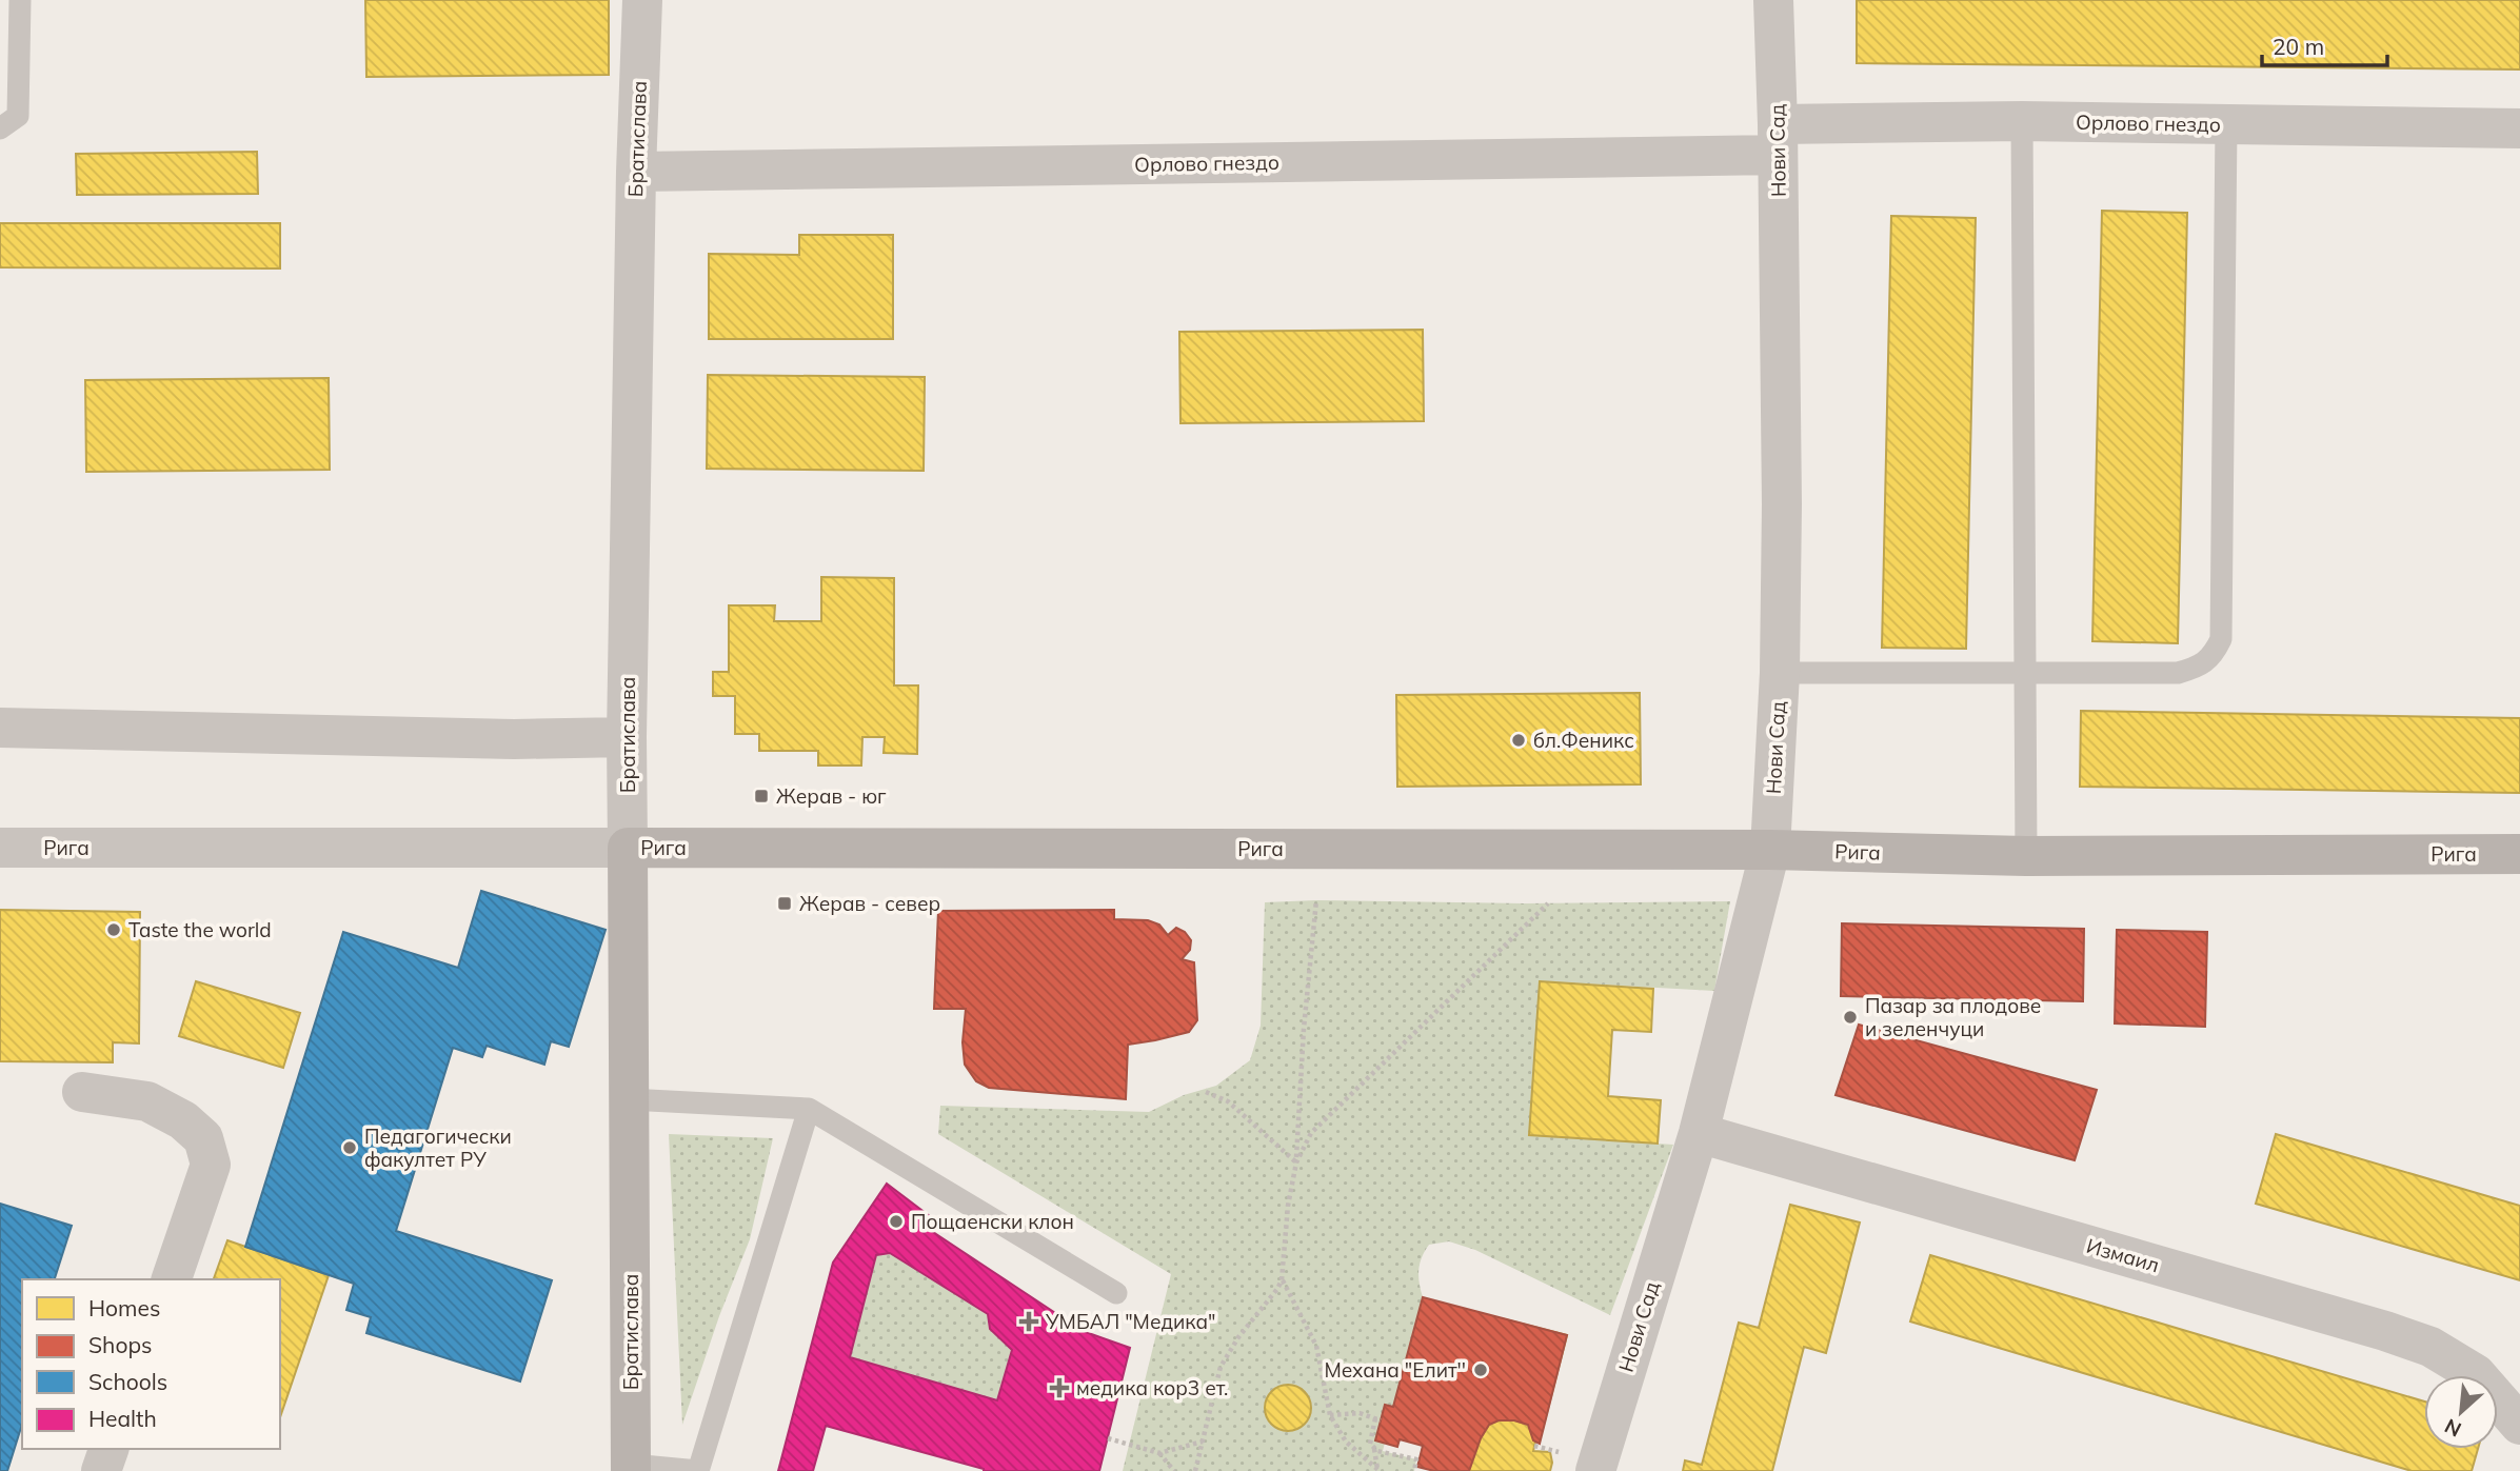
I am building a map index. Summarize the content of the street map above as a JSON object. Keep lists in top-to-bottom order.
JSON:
{
  "streets": {
    "street": [
      "Орлово гнездо",
      "Братислава",
      "Нови Сад",
      "Рига",
      "Измаил"
    ]
  },
  "crossings": [
    ["Орлово гнездо", "Братислава"],
    ["Орлово гнездо", "Нови Сад"],
    ["Братислава", "Рига"],
    ["Нови Сад", "Рига"],
    ["Нови Сад", "Измаил"]
  ],
  "places": {
    "other": [
      "бл.Феникс",
      "Taste the world",
      "Пазар за плодове и зеленчуци",
      "Педагогически факултет РУ",
      "Пощаенски клон",
      "Механа \"Елит''"
    ],
    "transit": ["Жерав - юг", "Жерав - север"],
    "health": ["УМБАЛ \"Медика\"", "медика кор3 ет."]
  },
  "legend": [
    "Homes",
    "Shops",
    "Schools",
    "Health"
  ],
  "scale_bar": "20 m",
  "north": "bottom left"
}
